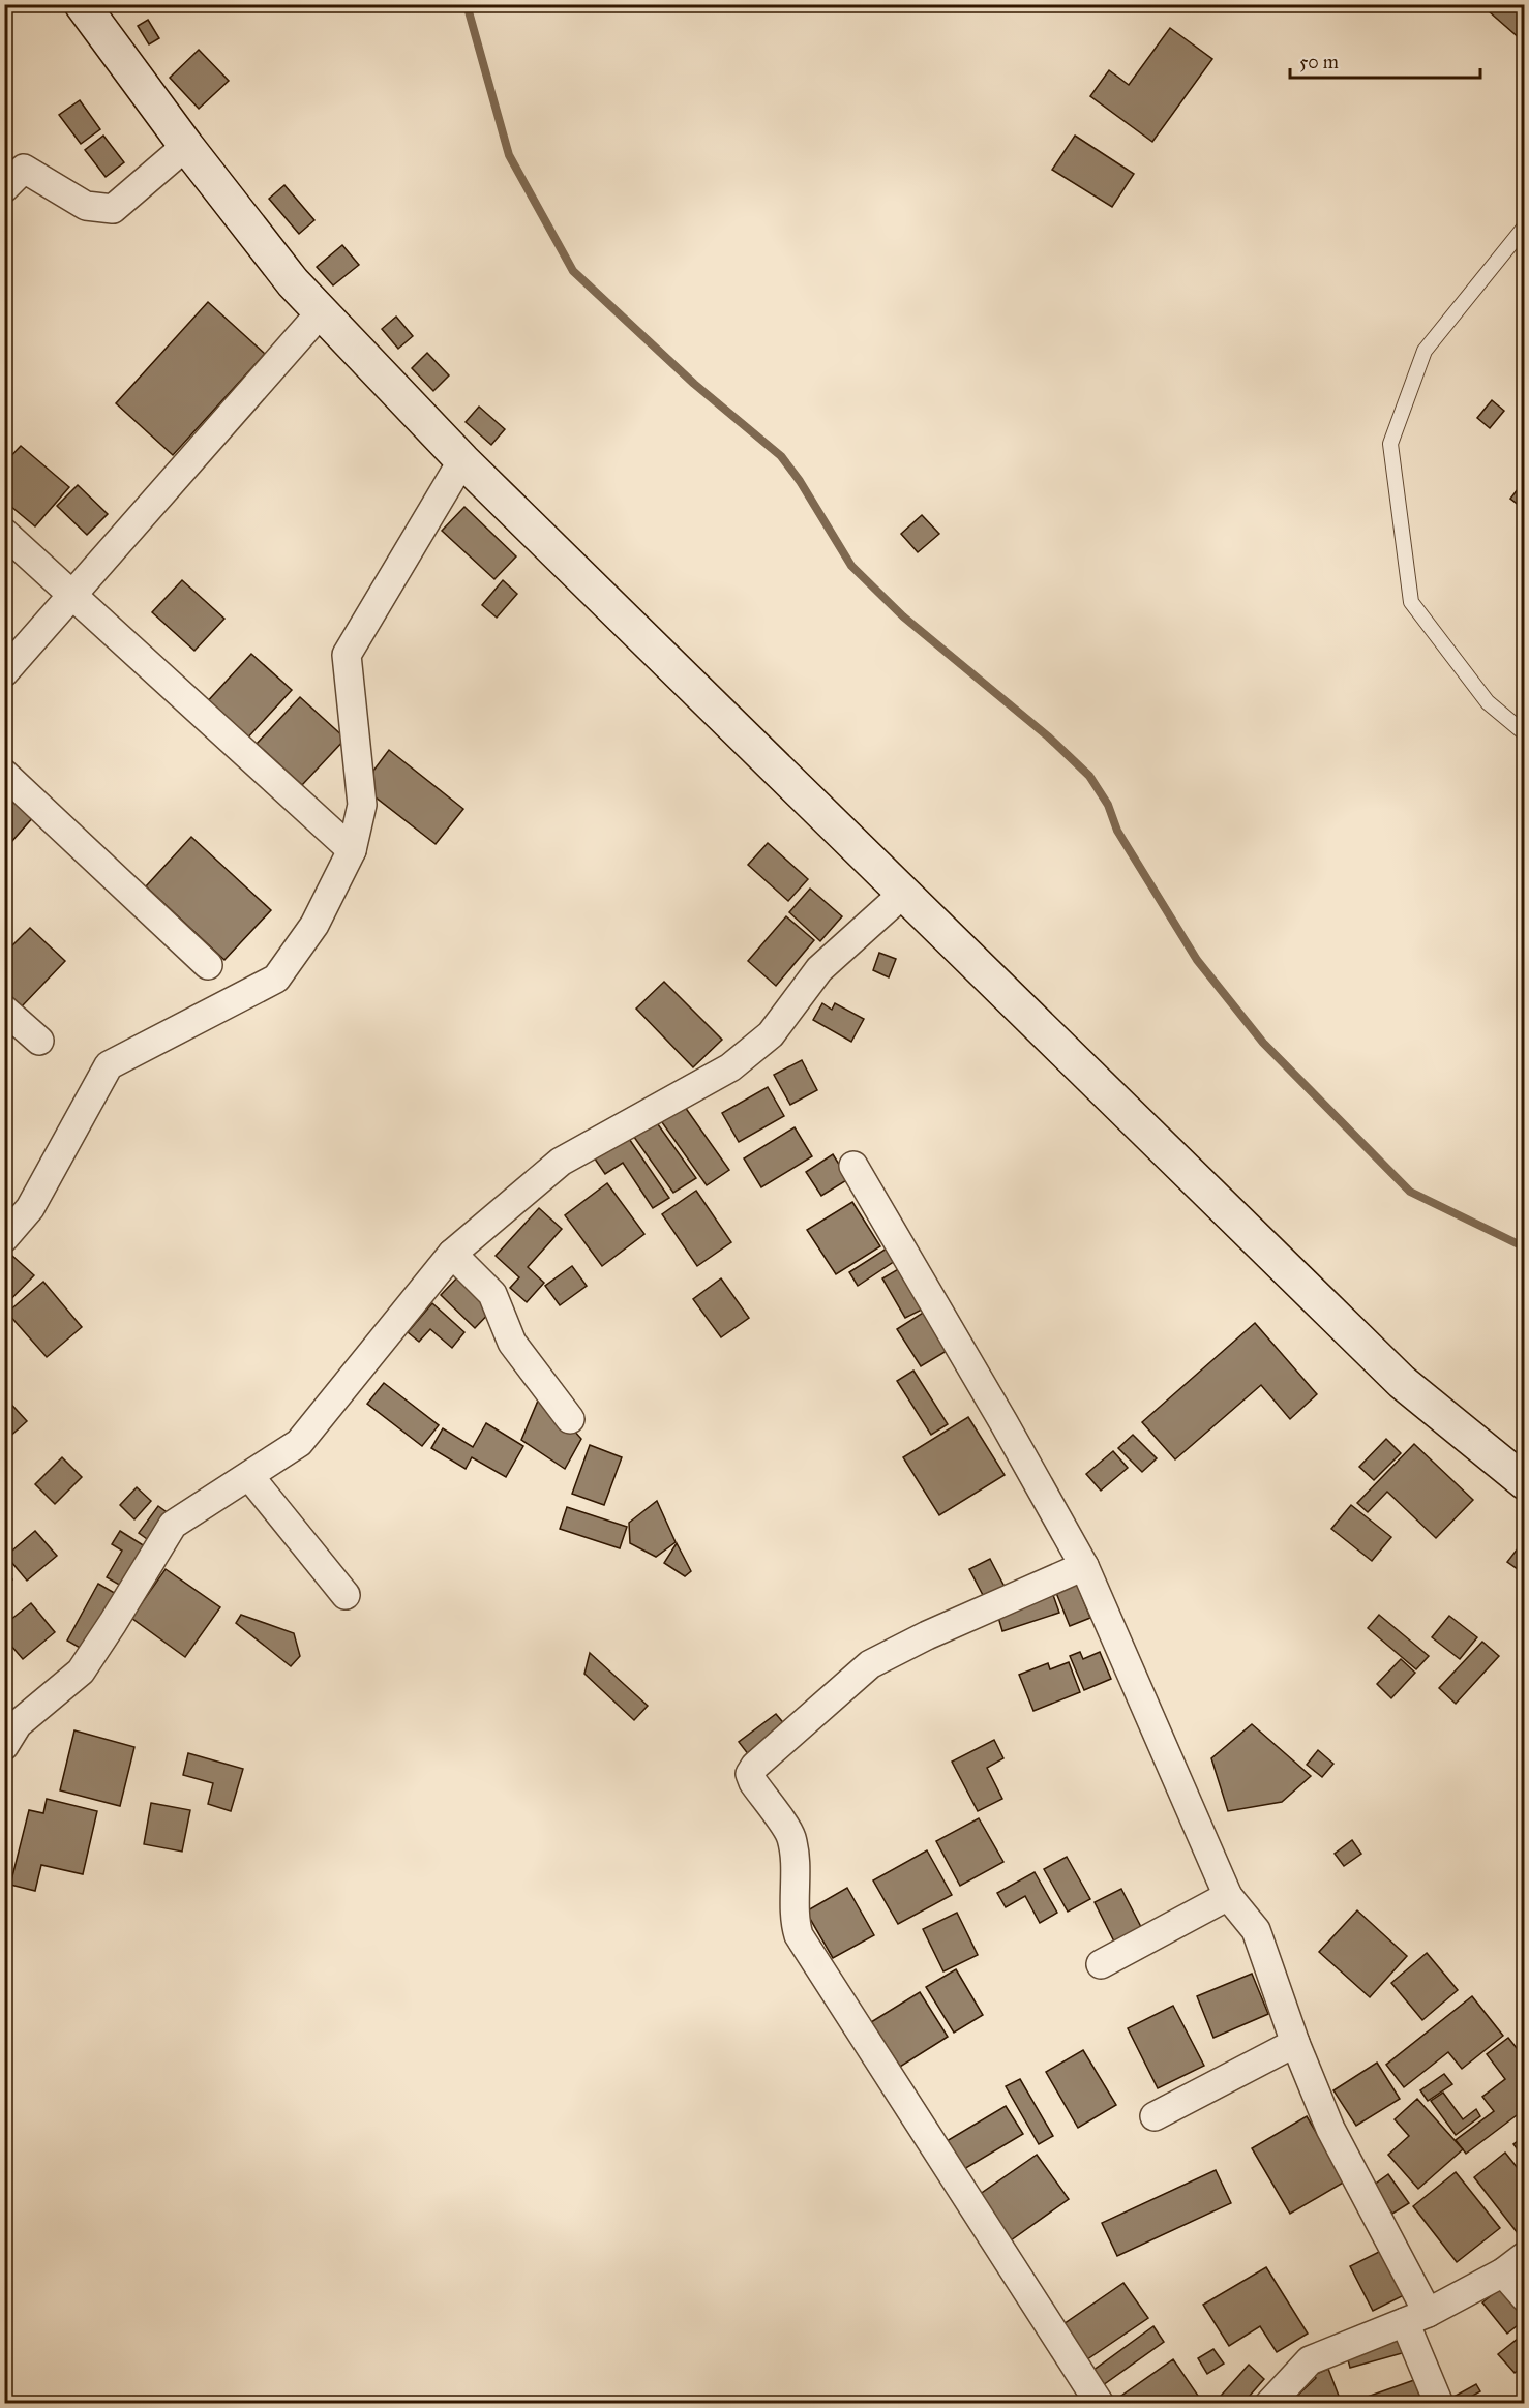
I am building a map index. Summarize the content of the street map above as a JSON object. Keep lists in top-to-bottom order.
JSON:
{
  "scale_bar": "50 m"
}
